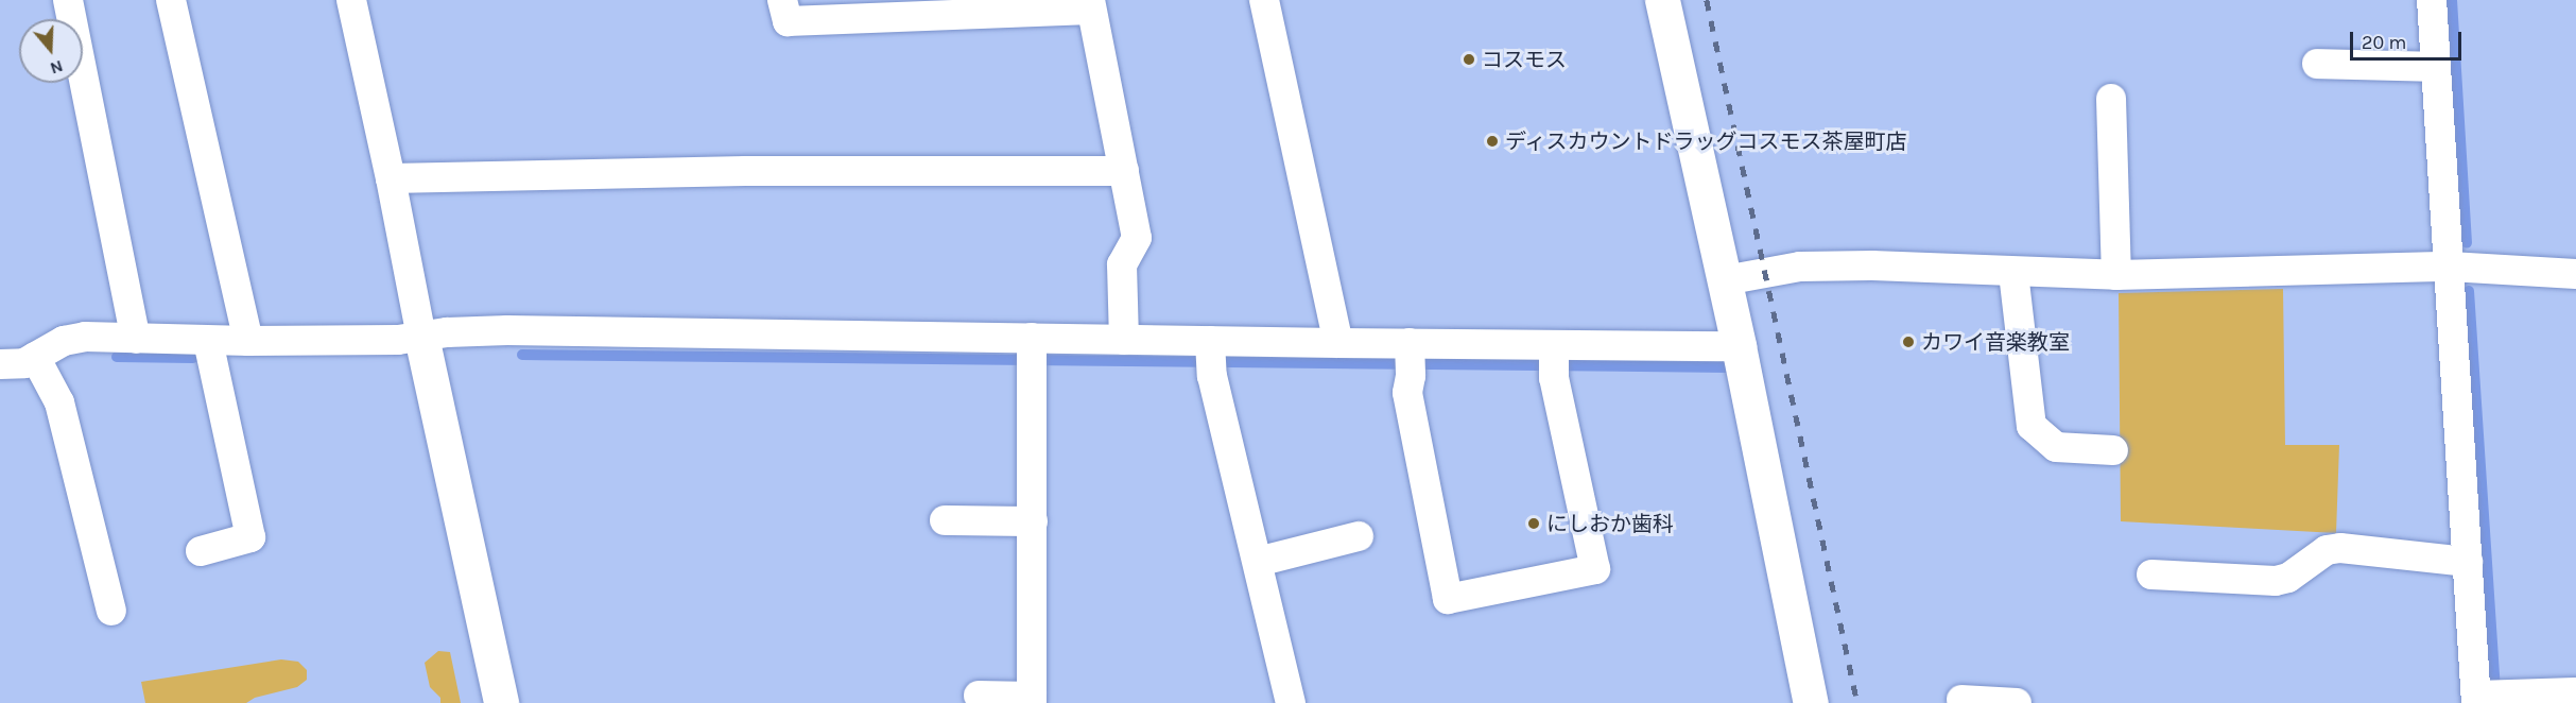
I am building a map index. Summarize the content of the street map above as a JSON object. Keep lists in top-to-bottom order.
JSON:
{
  "places": [
    "コスモス",
    "ディスカウントドラッグコスモス茶屋町店",
    "カワイ音楽教室",
    "にしおか歯科"
  ],
  "scale_bar": "20 m",
  "north": "bottom"
}
